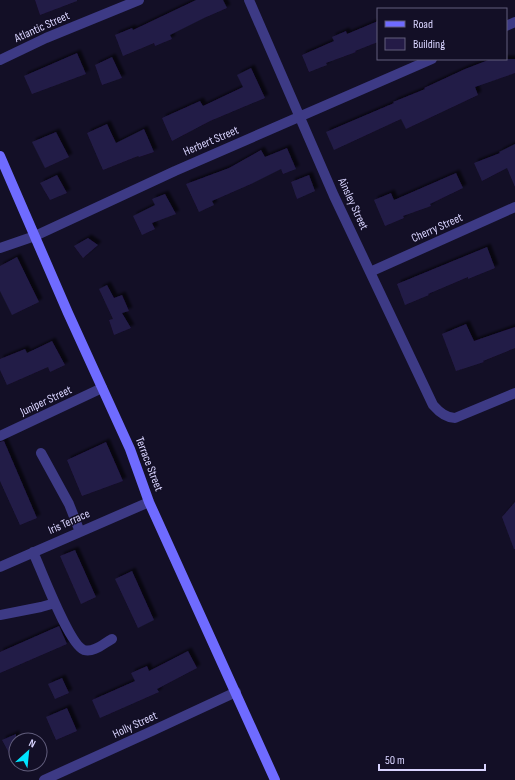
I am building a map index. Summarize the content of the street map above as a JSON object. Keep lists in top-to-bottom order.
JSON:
{
  "streets": {
    "street": [
      "Atlantic Street",
      "Herbert Street",
      "Ainsley Street",
      "Cherry Street",
      "Juniper Street",
      "Terrace Street",
      "Iris Terrace",
      "Holly Street"
    ]
  },
  "crossings": [
    ["Herbert Street", "Ainsley Street"],
    ["Herbert Street", "Terrace Street"],
    ["Ainsley Street", "Cherry Street"],
    ["Juniper Street", "Terrace Street"],
    ["Terrace Street", "Iris Terrace"],
    ["Terrace Street", "Holly Street"]
  ],
  "legend": ["Road", "Building"],
  "scale_bar": "50 m",
  "north": "top right"
}
